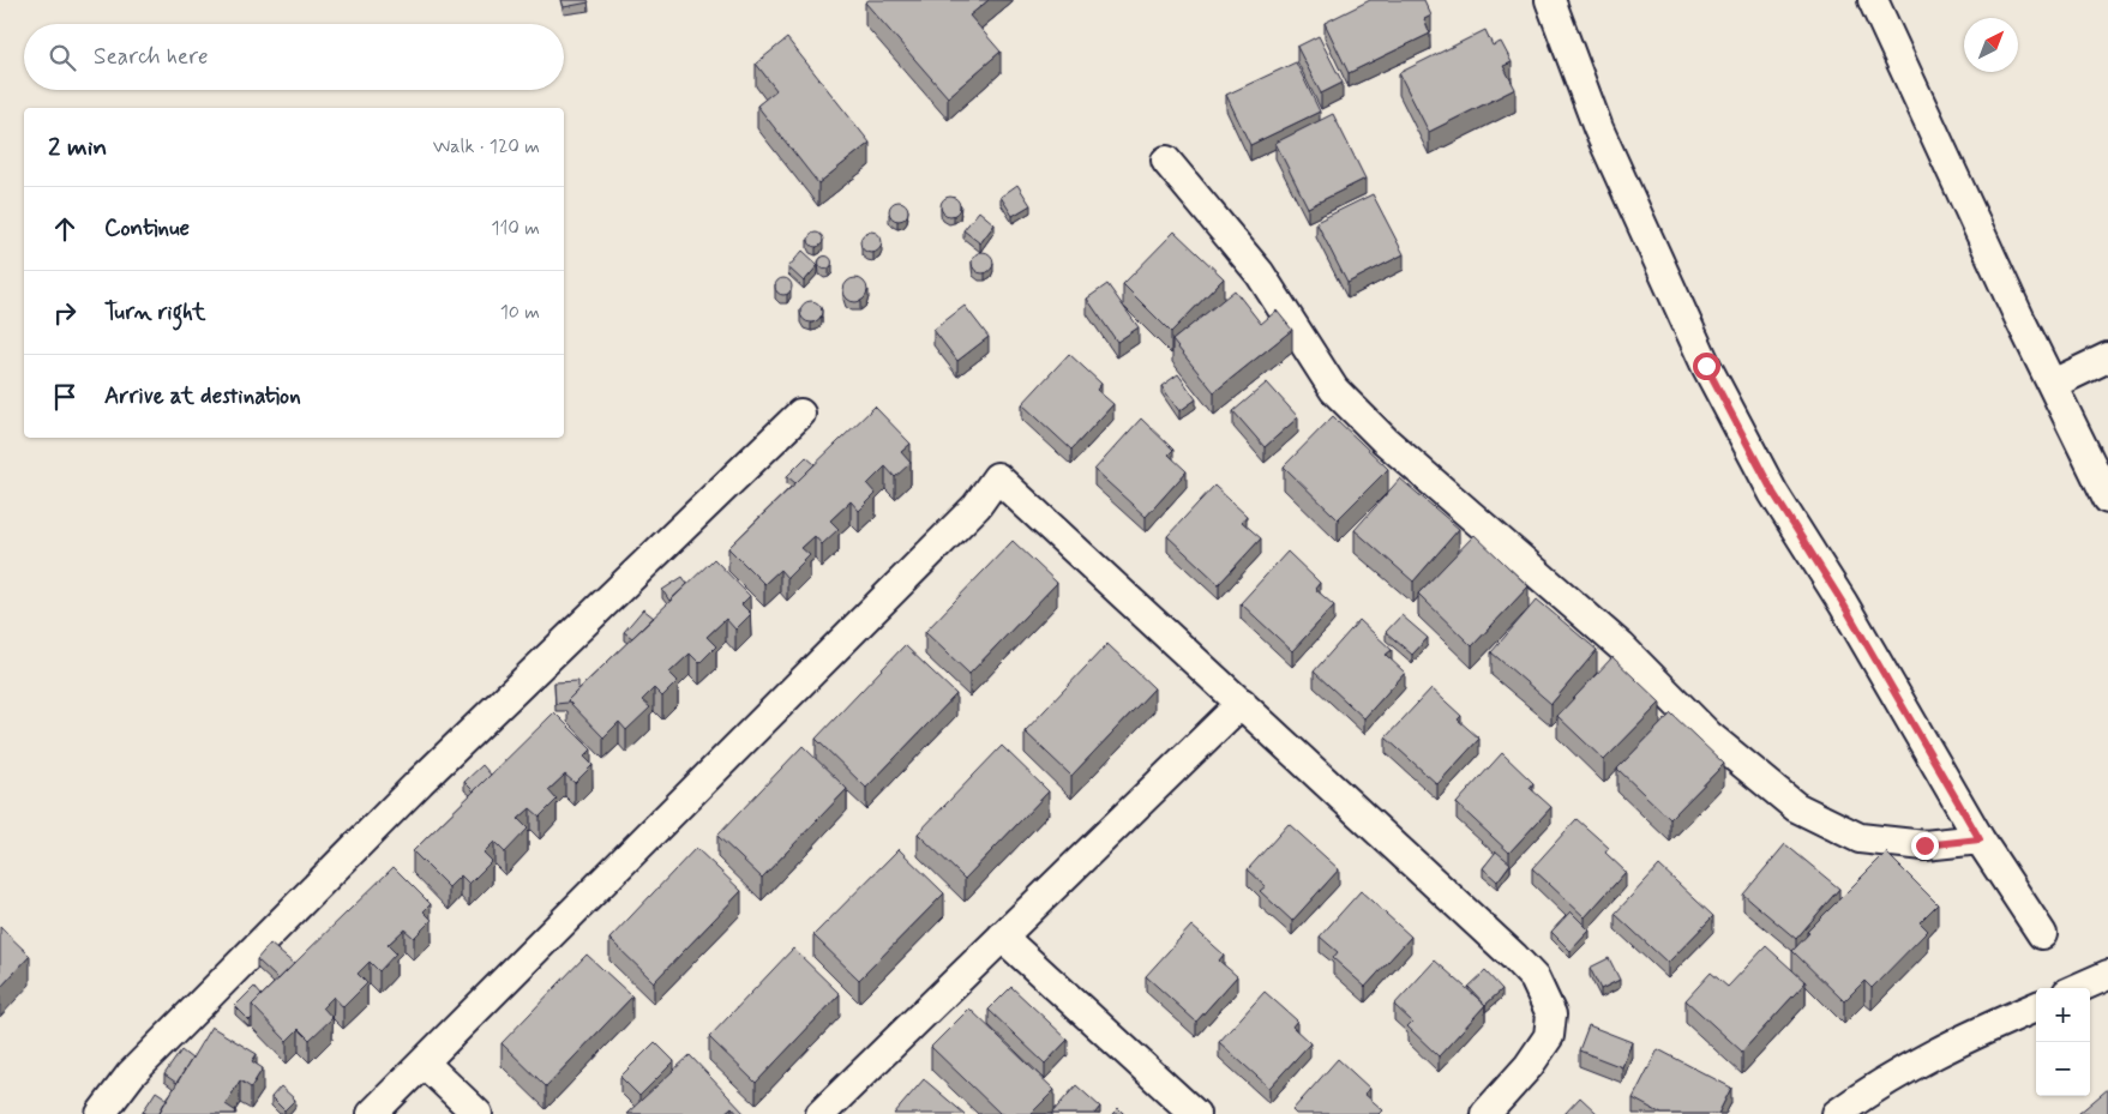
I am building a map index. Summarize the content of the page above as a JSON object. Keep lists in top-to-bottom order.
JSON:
{
  "north": "top right",
  "page": {
    "search": "Search here",
    "heading": ["2 min", "Walk · 120 m"],
    "list": [
      ["Continue", "110 m"],
      ["Turn right", "10 m"],
      "Arrive at destination"
    ],
    "map_buttons": ["+", "−"]
  }
}
